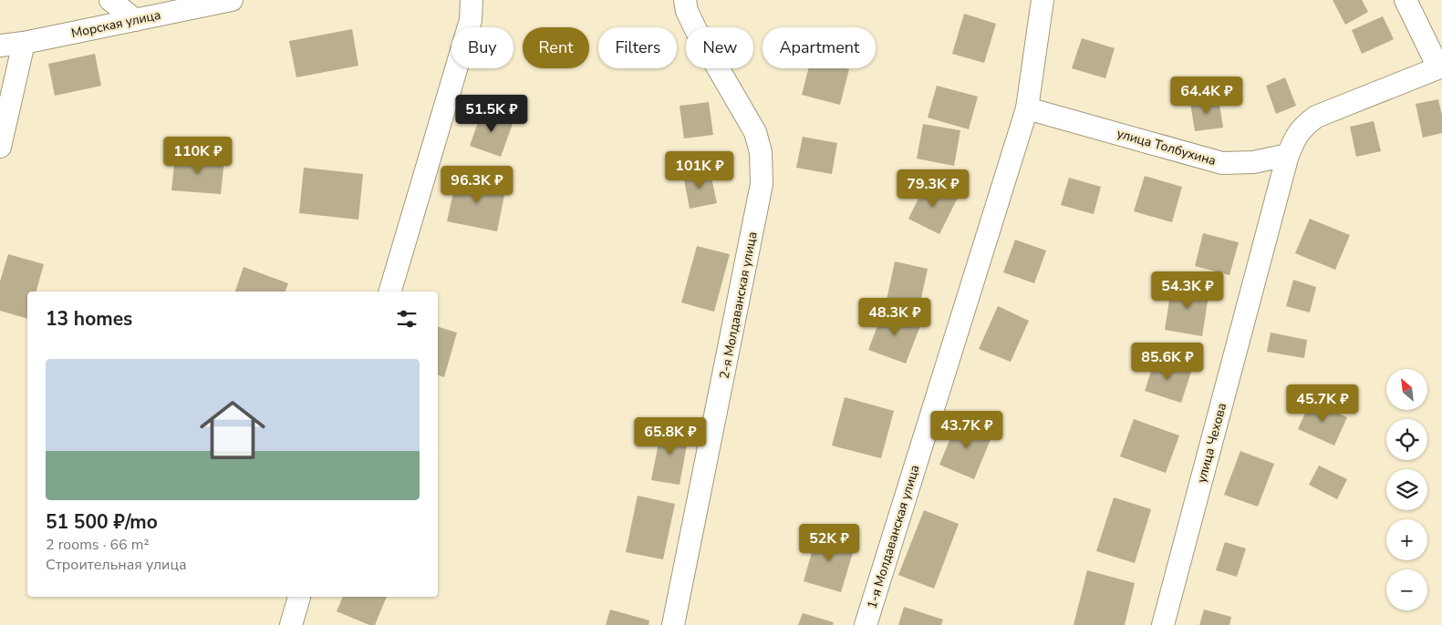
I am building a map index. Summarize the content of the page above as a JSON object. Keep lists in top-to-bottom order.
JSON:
{
  "streets": {
    "street": [
      "Морская улица",
      "улица Толбухина",
      "2-я Молдаванская улица",
      "улица Чехова",
      "1-я Молдаванская улица"
    ]
  },
  "crossings": [
    ["улица Толбухина", "улица Чехова"],
    ["улица Толбухина", "1-я Молдаванская улица"]
  ],
  "north": "top left",
  "page": {
    "chip": [
      "Buy",
      "Rent",
      "Filters",
      "New",
      "Apartment"
    ],
    "price": [
      "64.4K ₽",
      "51.5K ₽",
      "110K ₽",
      "101K ₽",
      "96.3K ₽",
      "79.3K ₽",
      "54.3K ₽",
      "48.3K ₽",
      "85.6K ₽",
      "45.7K ₽",
      "43.7K ₽",
      "65.8K ₽",
      "52K ₽"
    ],
    "heading": "13 homes",
    "list": [
      {
        "name": "51 500 ₽/mo",
        "note": "2 rooms · 66 m² · Строительная улица"
      }
    ],
    "map_buttons": ["+", "−"]
  }
}
